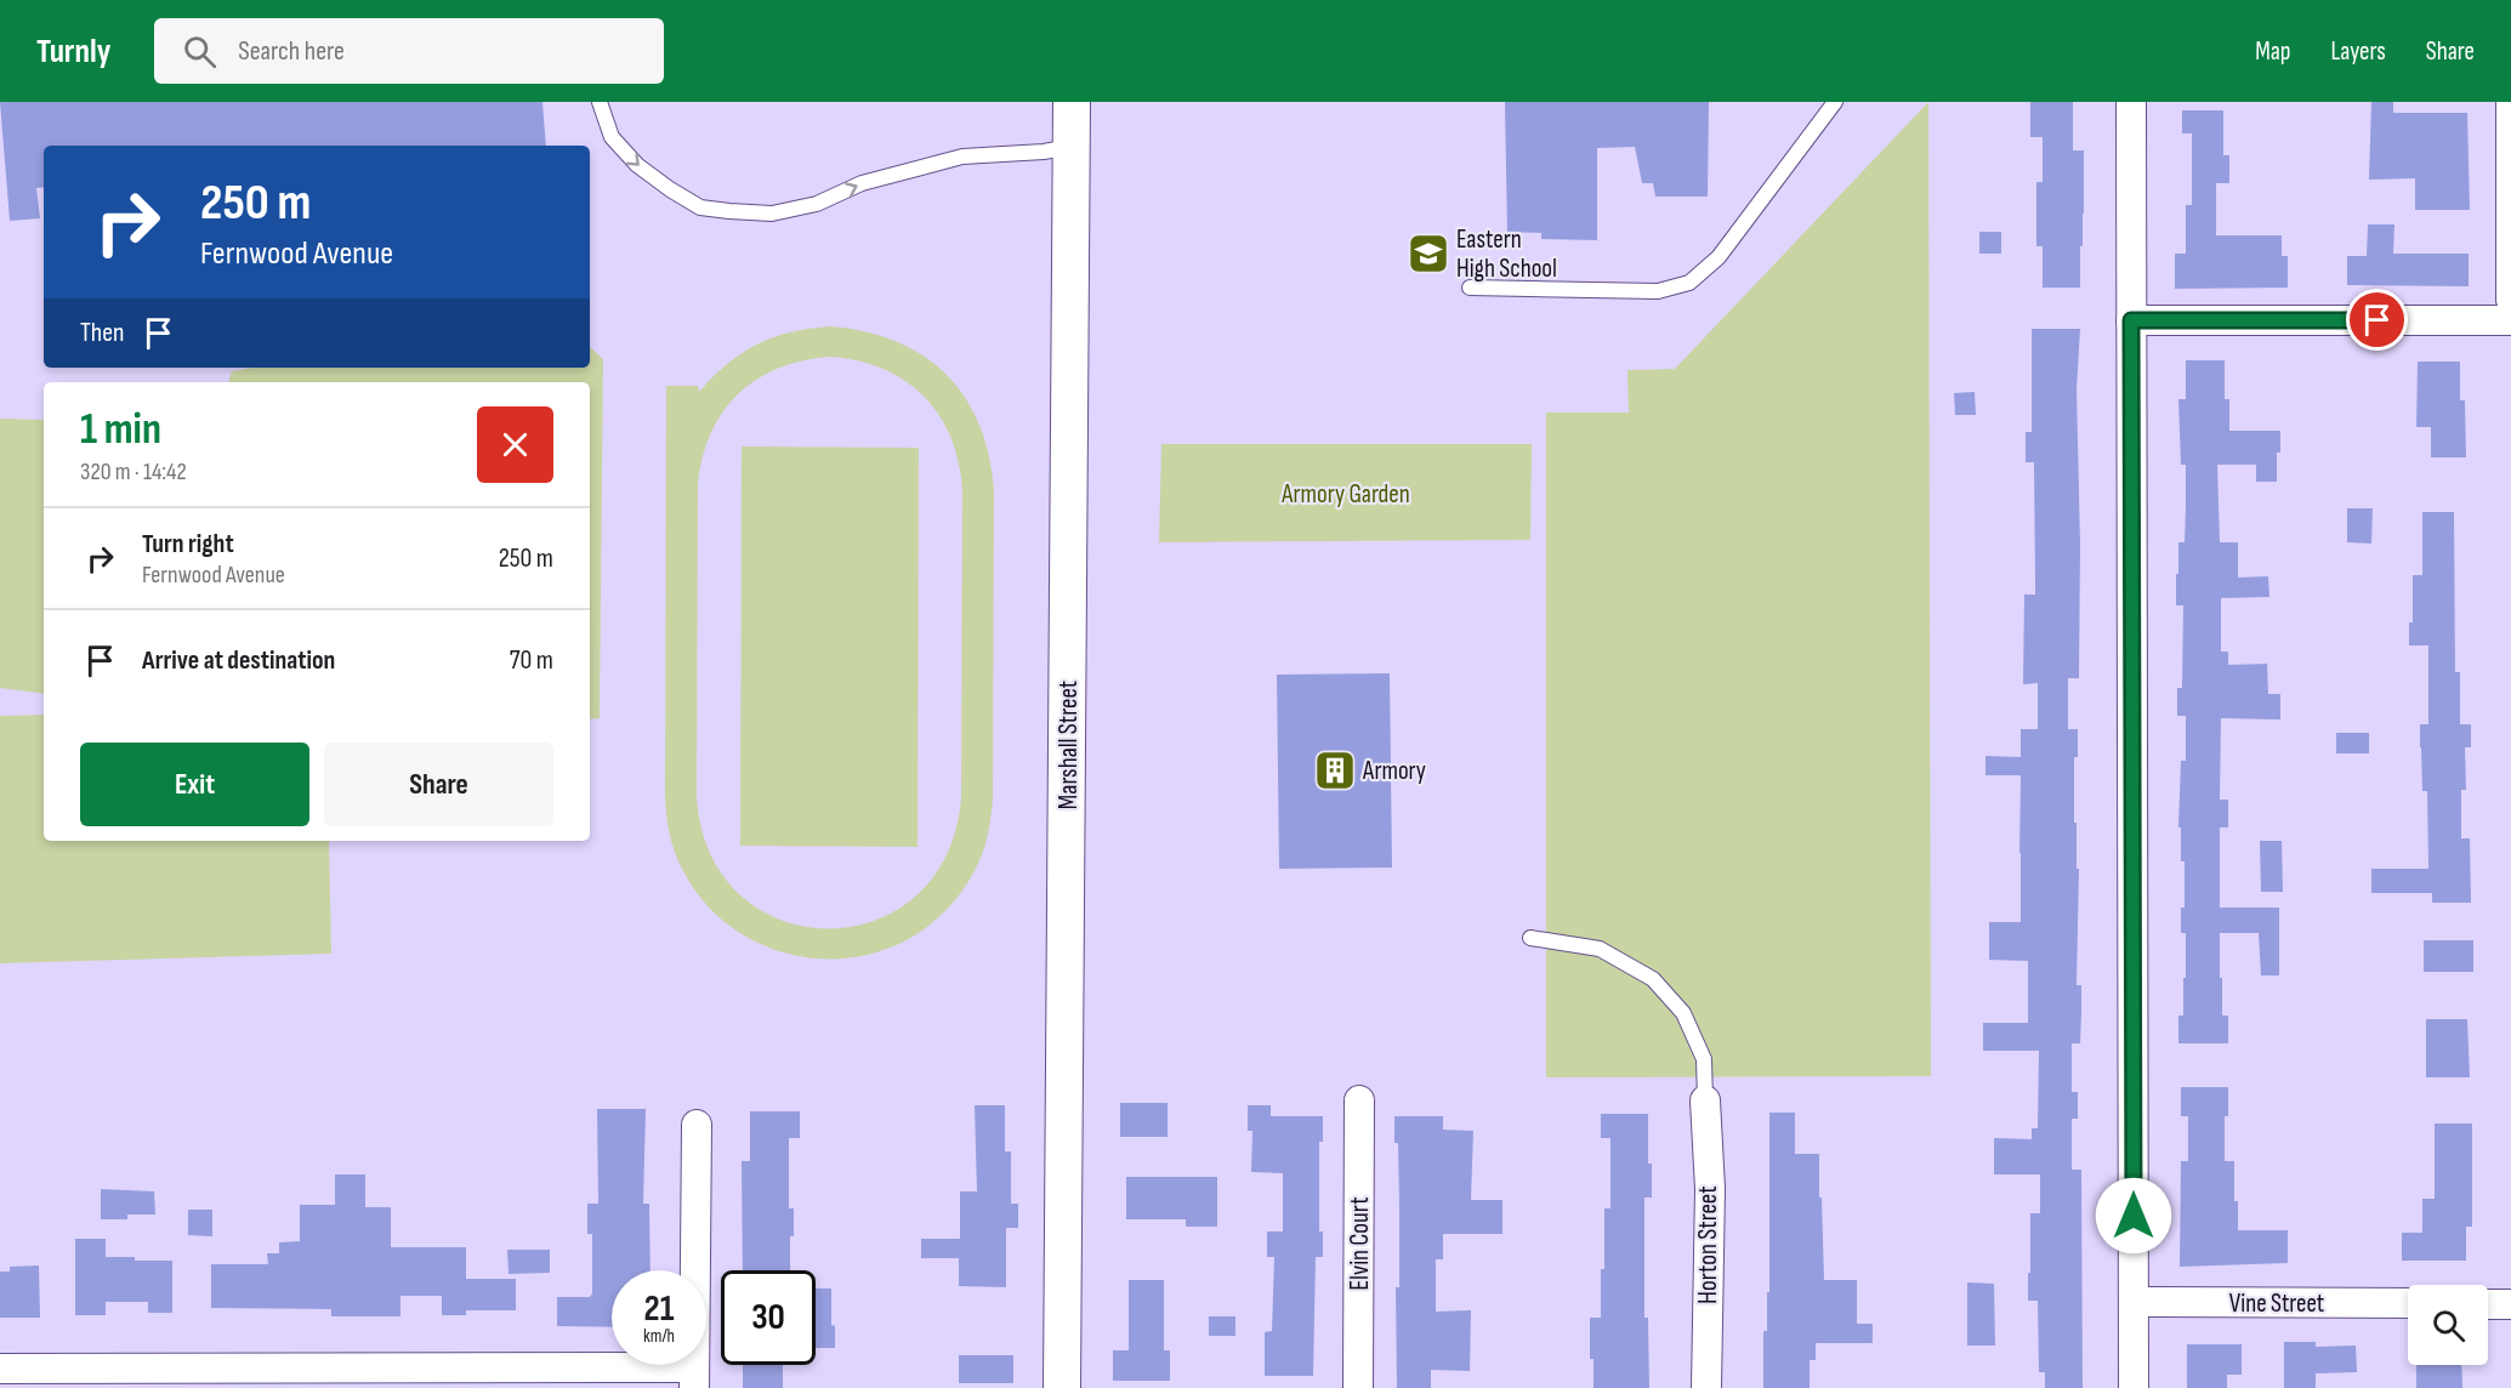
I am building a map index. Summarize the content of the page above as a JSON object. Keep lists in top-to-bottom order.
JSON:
{
  "streets": {
    "street": [
      "Marshall Street",
      "Elvin Court",
      "Horton Street",
      "Vine Street"
    ]
  },
  "parks": ["Armory Garden"],
  "places": {
    "school or university": ["Eastern High School"],
    "building": ["Armory"]
  },
  "page": {
    "header": "Turnly",
    "search": "Search here",
    "nav": ["Map", "Layers", "Share"],
    "turn": ["250 m", "Fernwood Avenue"],
    "then": "Then",
    "heading": ["1 min", "320 m · 14:42"],
    "list": [
      {
        "name": "Turn right",
        "note": "Fernwood Avenue",
        "value": "250 m"
      },
      {
        "name": "Arrive at destination",
        "value": "70 m"
      }
    ],
    "buttons": ["Exit", "Share"],
    "speed": "21 km/h",
    "limit": "30"
  }
}
